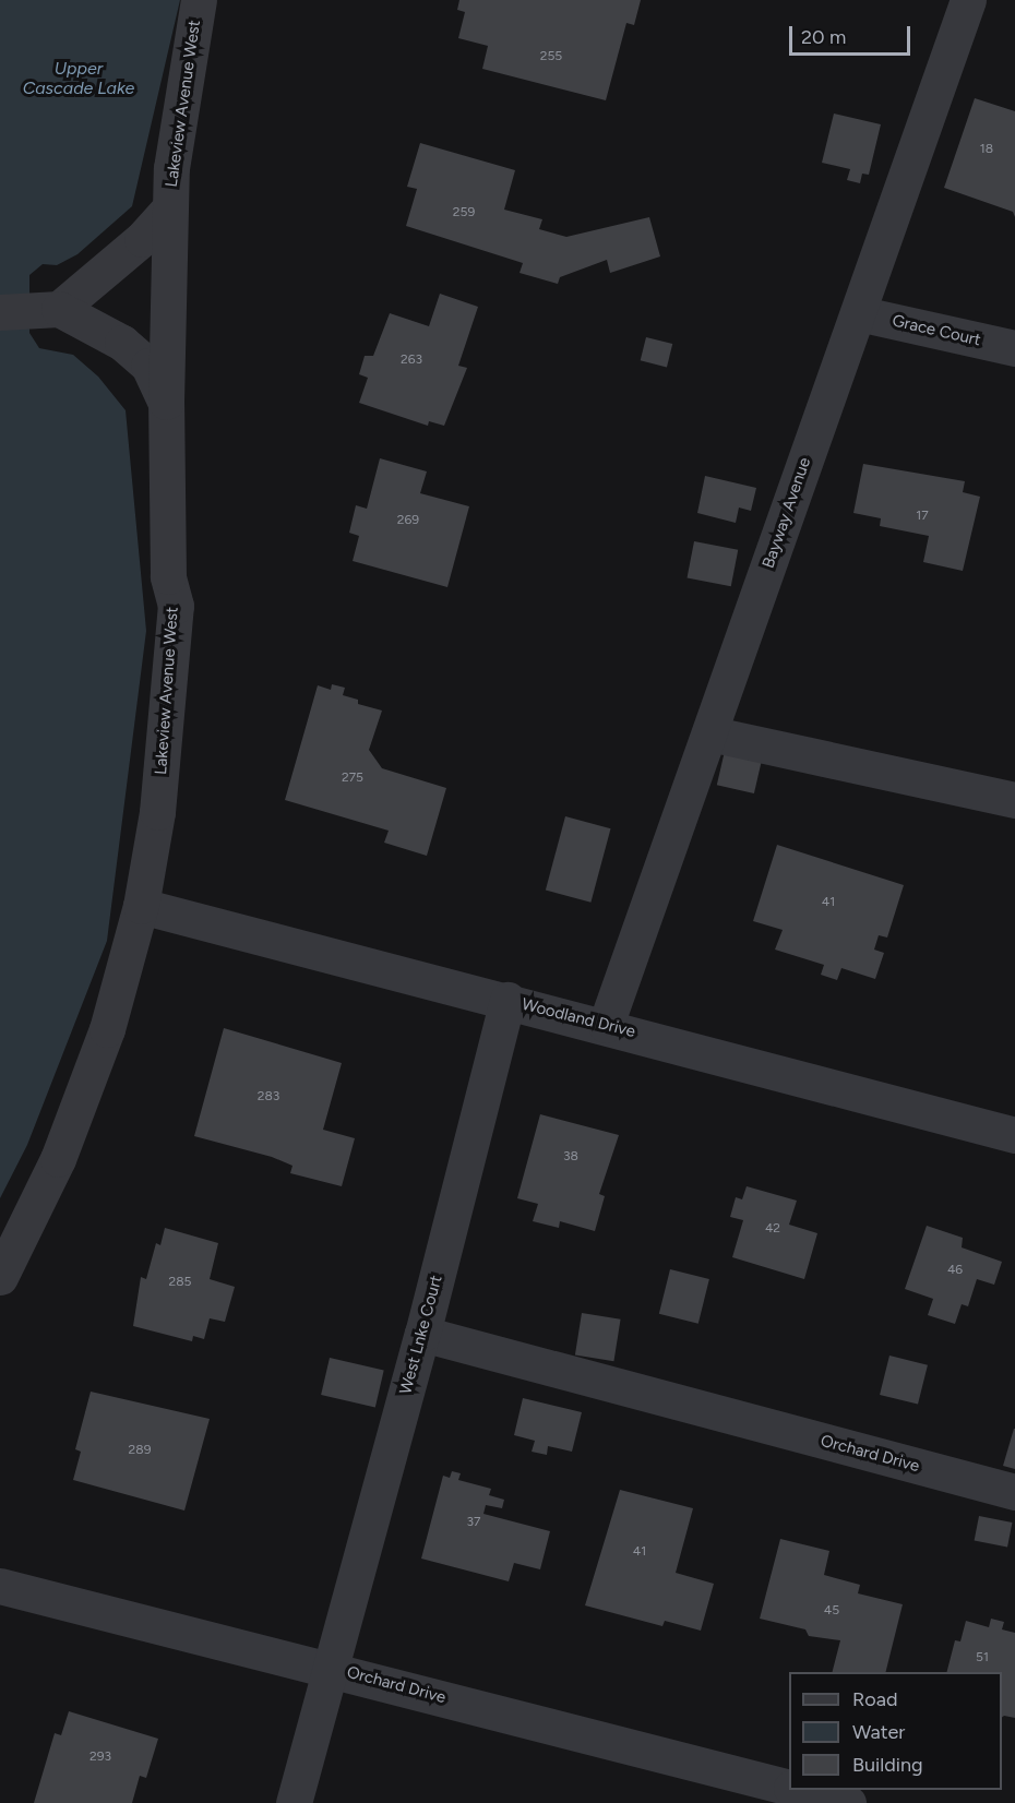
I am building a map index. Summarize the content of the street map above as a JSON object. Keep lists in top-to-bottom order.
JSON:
{
  "streets": {
    "street": [
      "Lakeview Avenue West",
      "Grace Court",
      "Bayway Avenue",
      "Woodland Drive",
      "West Lnke Court",
      "Orchard Drive"
    ]
  },
  "crossings": [
    ["Lakeview Avenue West", "Woodland Drive"],
    ["Grace Court", "Bayway Avenue"],
    ["Bayway Avenue", "Woodland Drive"],
    ["Woodland Drive", "West Lnke Court"],
    ["West Lnke Court", "Orchard Drive"]
  ],
  "water": ["Upper Cascade Lake"],
  "house_numbers": [
    "255",
    "18",
    "259",
    "263",
    "17",
    "269",
    "275",
    "41",
    "283",
    "38",
    "42",
    "46",
    "285",
    "289",
    "37",
    "41",
    "45",
    "51",
    "293"
  ],
  "legend": ["Road", "Water", "Building"],
  "scale_bar": "20 m"
}
